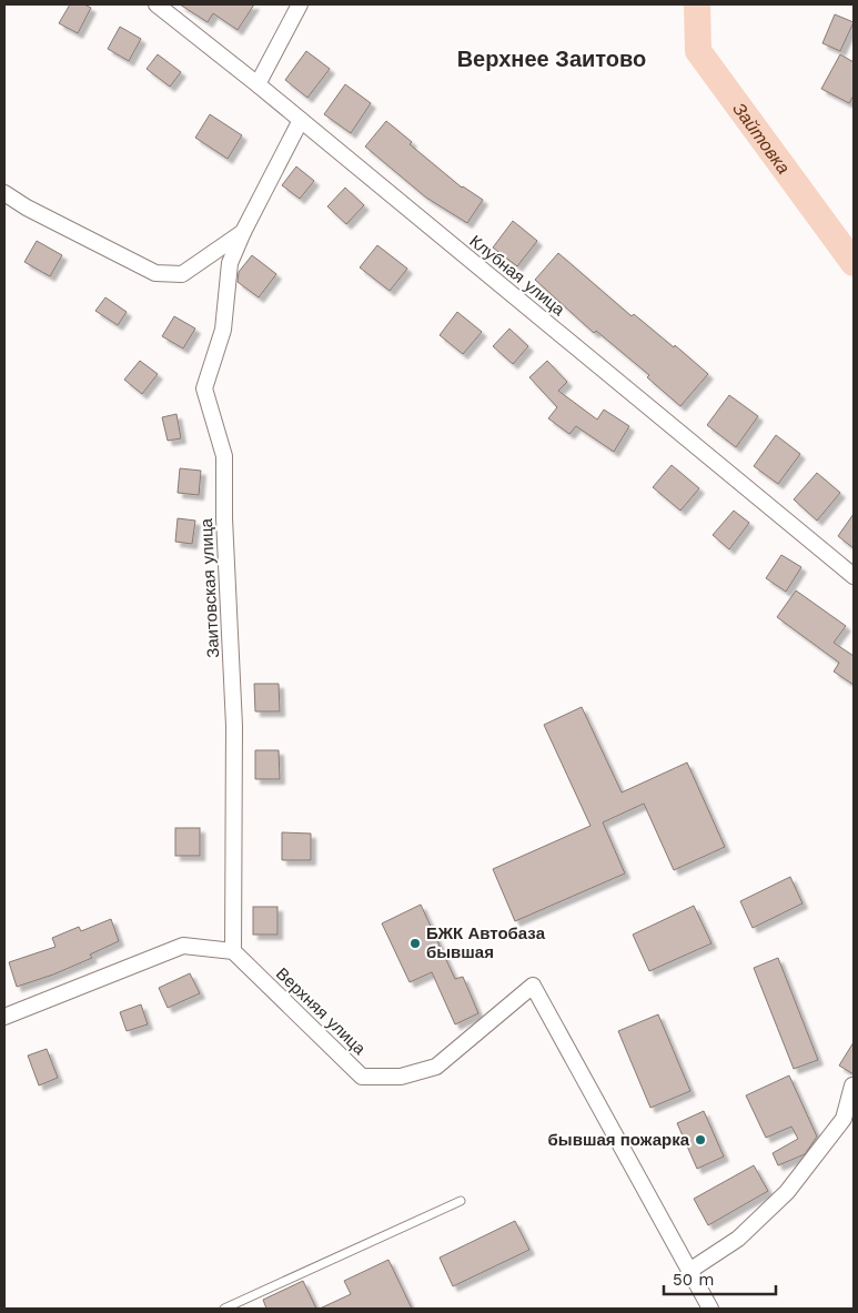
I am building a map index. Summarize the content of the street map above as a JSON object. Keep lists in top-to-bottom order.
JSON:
{
  "streets": {
    "street": ["Клубная улица", "Заитовская улица", "Верхняя улица"]
  },
  "crossings": [
    ["Клубная улица", "Заитовская улица"],
    ["Заитовская улица", "Верхняя улица"]
  ],
  "districts": ["Верхнее Заитово"],
  "water": ["Зайтовка"],
  "places": ["БЖК Автобаза бывшая", "бывшая пожарка"],
  "scale_bar": "50 m"
}
